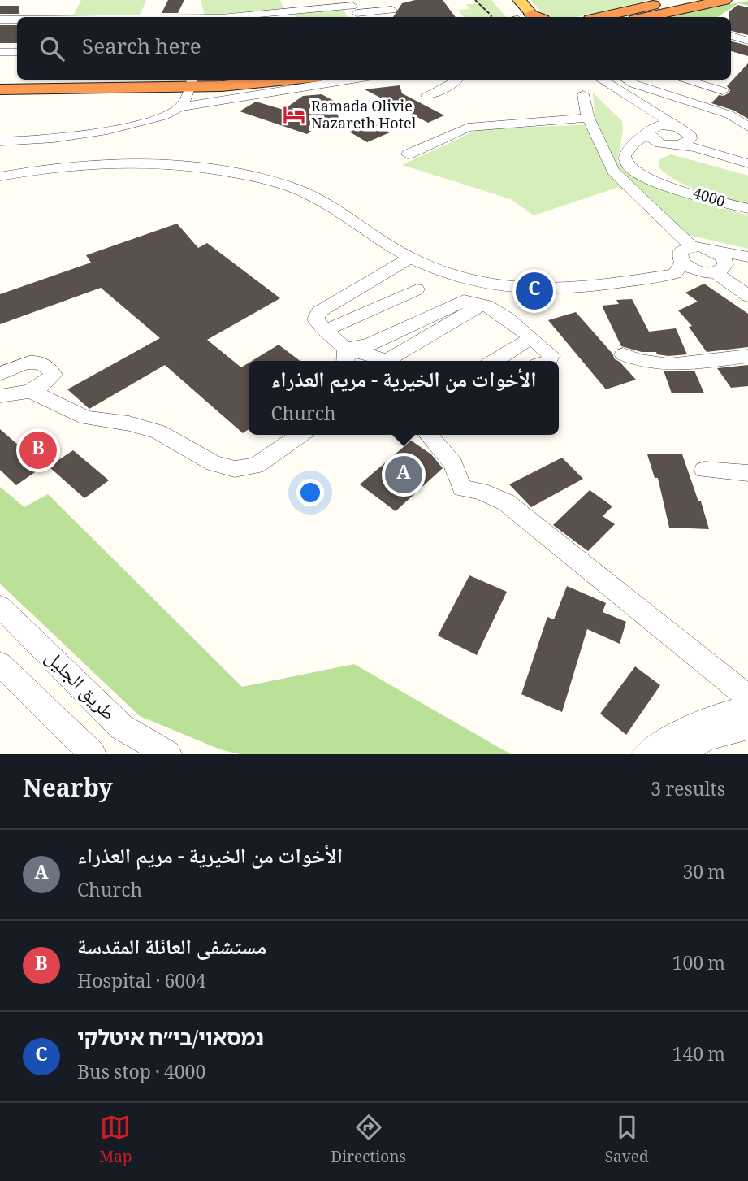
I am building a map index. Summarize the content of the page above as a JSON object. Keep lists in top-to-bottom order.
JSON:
{
  "streets": {
    "street": ["4000", "طريق الجليل"]
  },
  "places": {
    "hotel": ["Ramada Olivie Nazareth Hotel"]
  },
  "page": {
    "search": "Search here",
    "pins": ["C", "B", "A"],
    "popup": ["الأخوات من الخيرية - مريم العذراء", "Church"],
    "heading": ["Nearby", "3 results"],
    "list": [
      {
        "mark": "A",
        "name": "الأخوات من الخيرية - مريم العذراء",
        "note": "Church",
        "value": "30 m"
      },
      {
        "mark": "B",
        "name": "مستشفى العائلة المقدسة",
        "note": "Hospital · 6004",
        "value": "100 m"
      },
      {
        "mark": "C",
        "name": "נמסאוי/בי״ח איטלקי",
        "note": "Bus stop · 4000",
        "value": "140 m"
      }
    ],
    "nav": ["Map", "Directions", "Saved"]
  }
}
